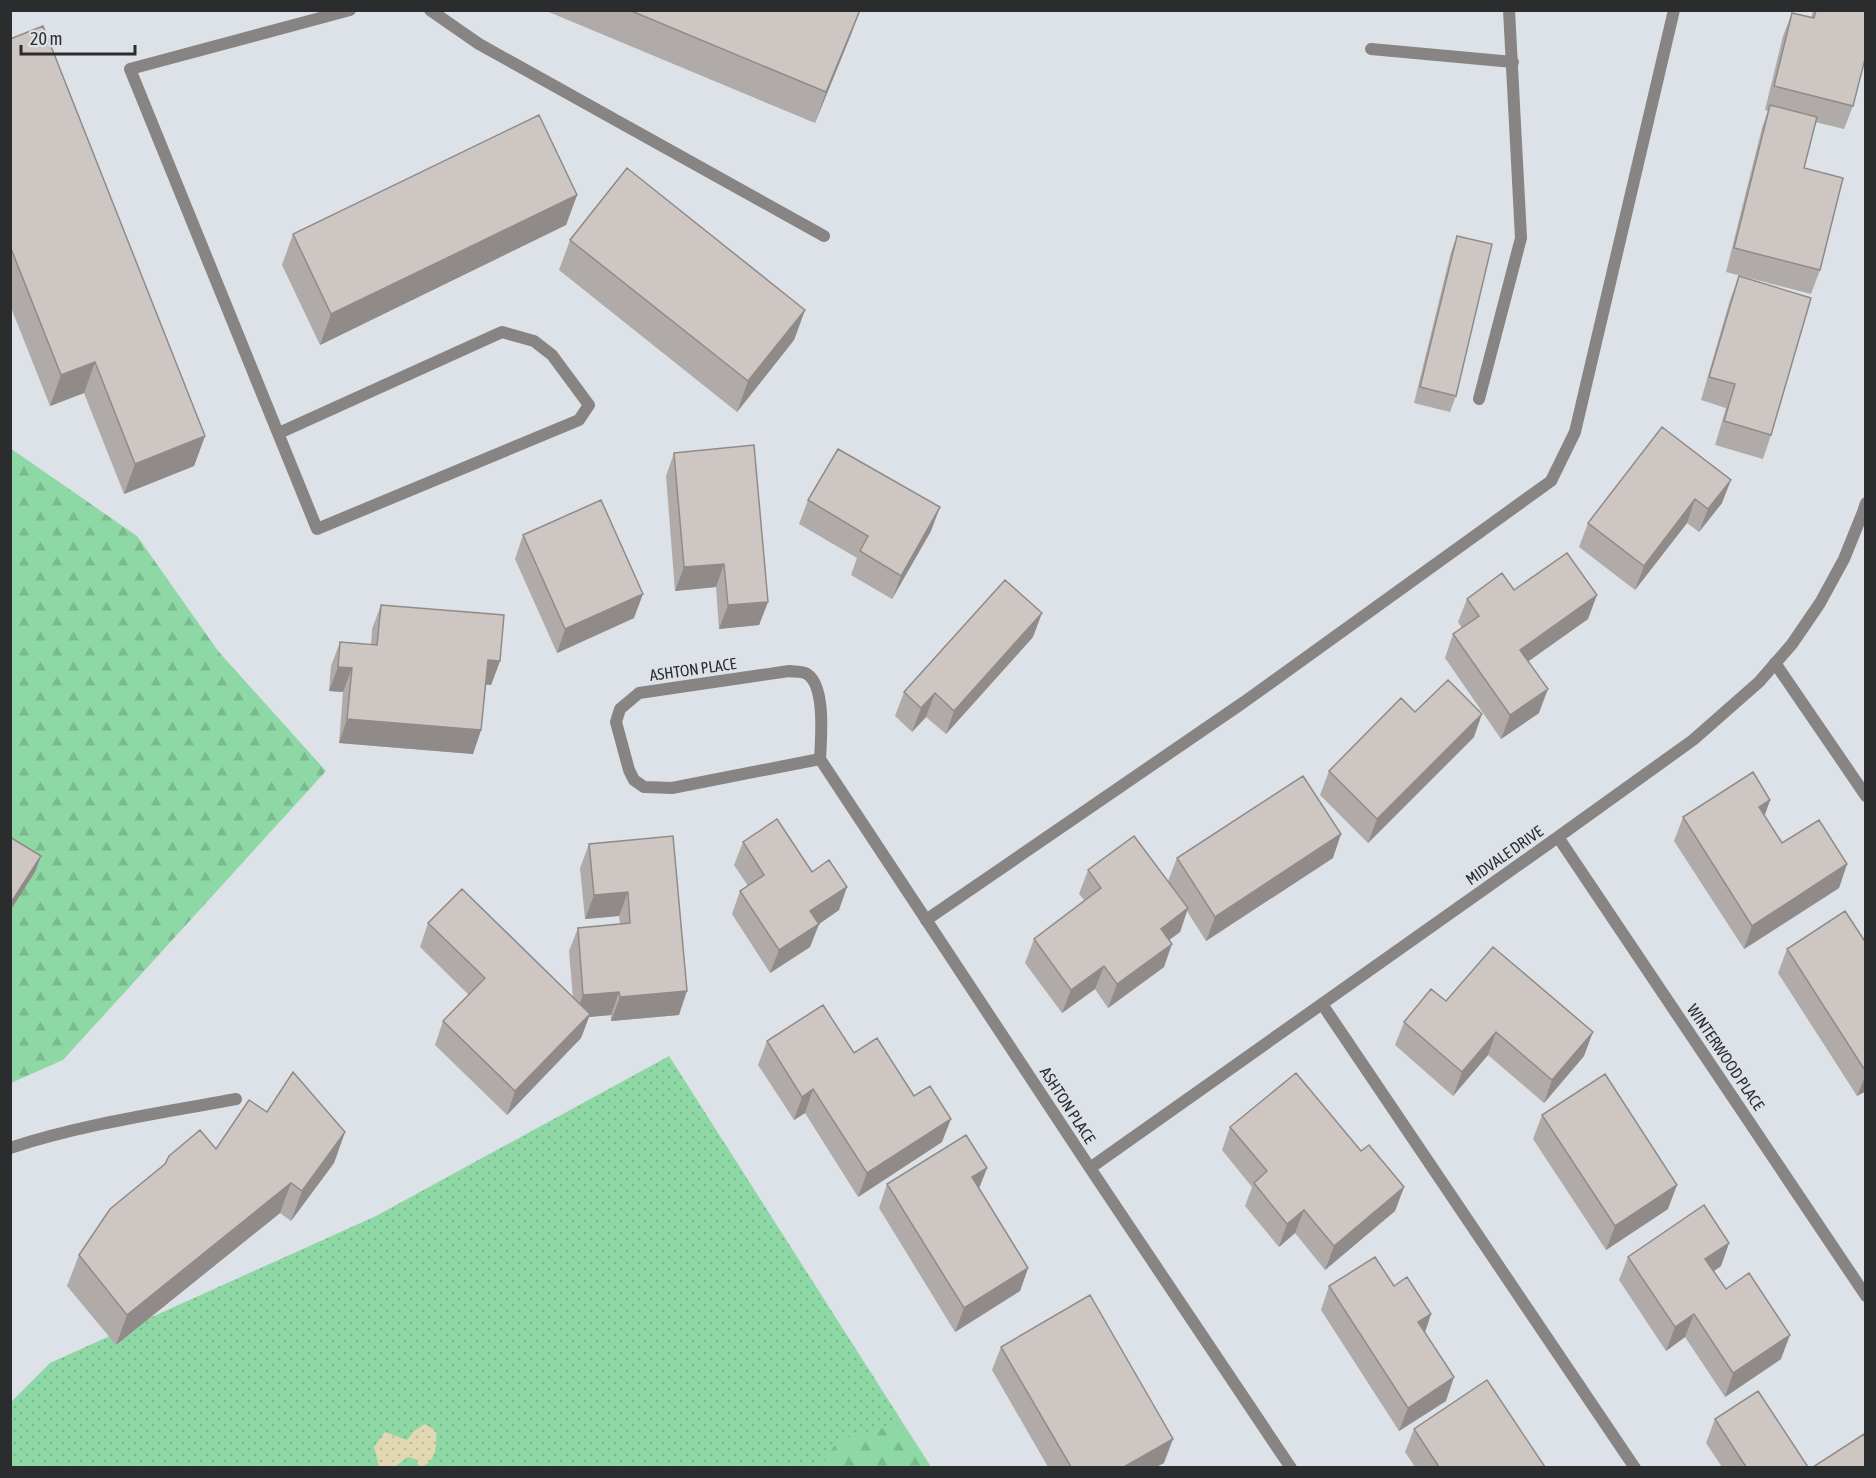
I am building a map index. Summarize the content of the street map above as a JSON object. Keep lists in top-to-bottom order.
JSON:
{
  "streets": {
    "street": ["ASHTON PLACE", "MIDVALE DRIVE", "WINTERWOOD PLACE"]
  },
  "crossings": [
    ["ASHTON PLACE", "MIDVALE DRIVE"],
    ["MIDVALE DRIVE", "WINTERWOOD PLACE"]
  ],
  "scale_bar": "20 m"
}
